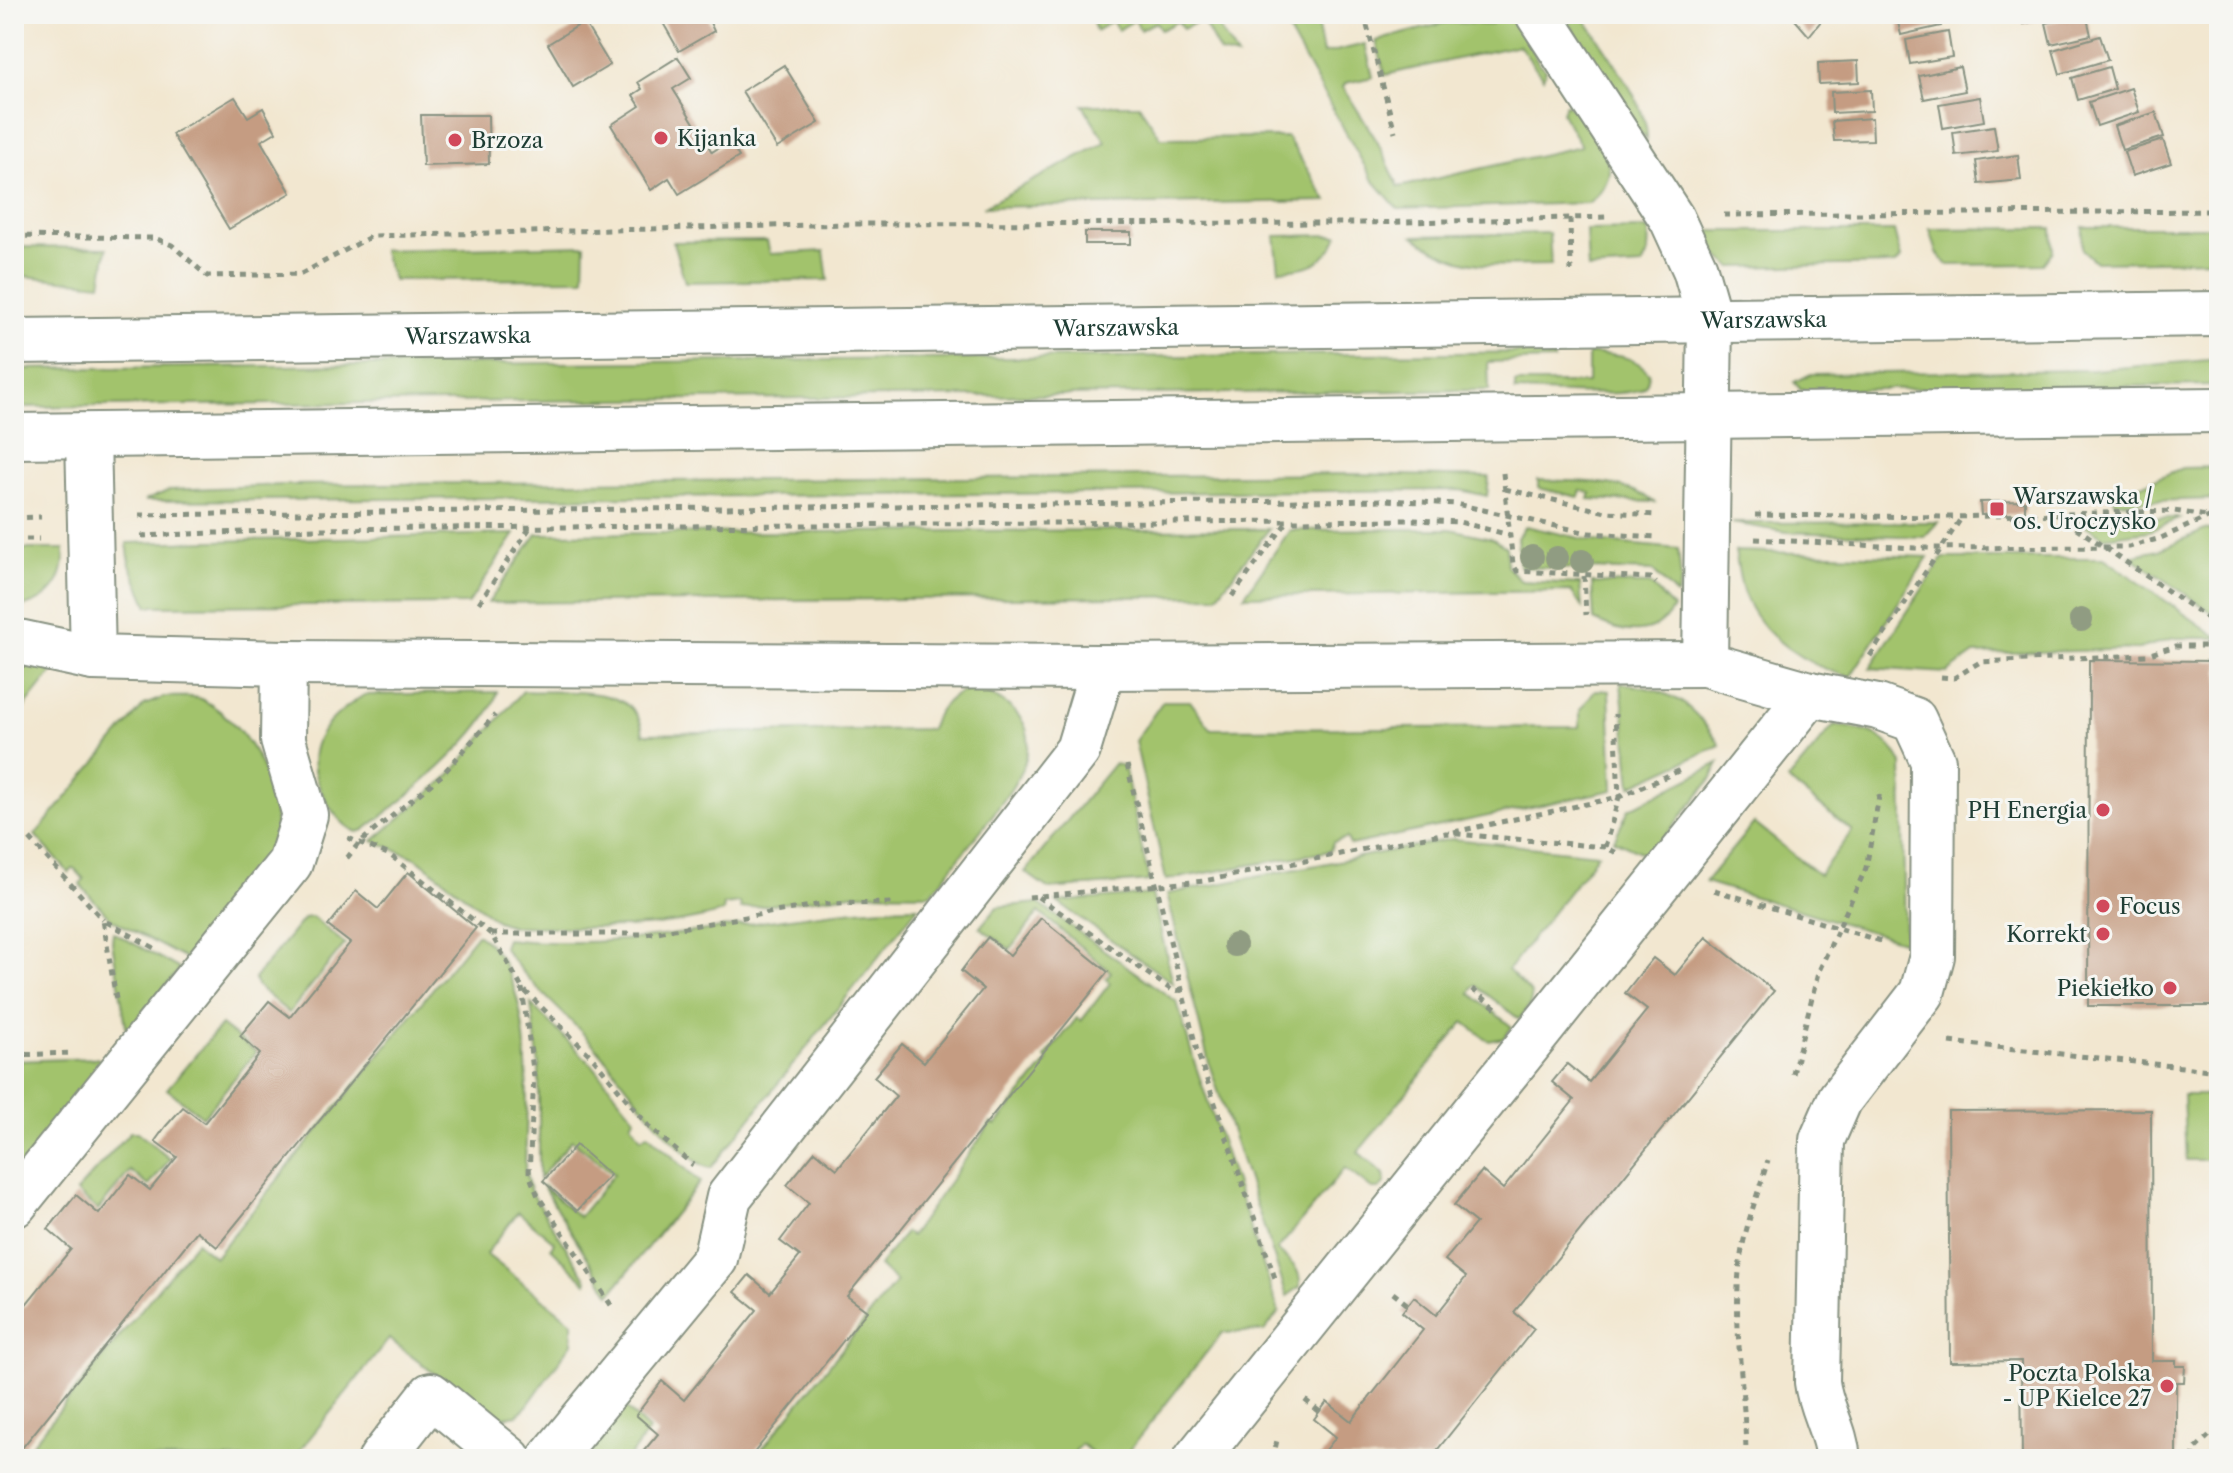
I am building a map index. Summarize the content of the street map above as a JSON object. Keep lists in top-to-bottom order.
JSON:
{
  "streets": {
    "main road": ["Warszawska"]
  },
  "places": {
    "other": [
      "Kijanka",
      "Brzoza",
      "PH Energia",
      "Focus",
      "Korrekt",
      "Piekiełko",
      "Poczta Polska - UP Kielce 27"
    ],
    "transit": ["Warszawska / os. Uroczysko"]
  }
}
